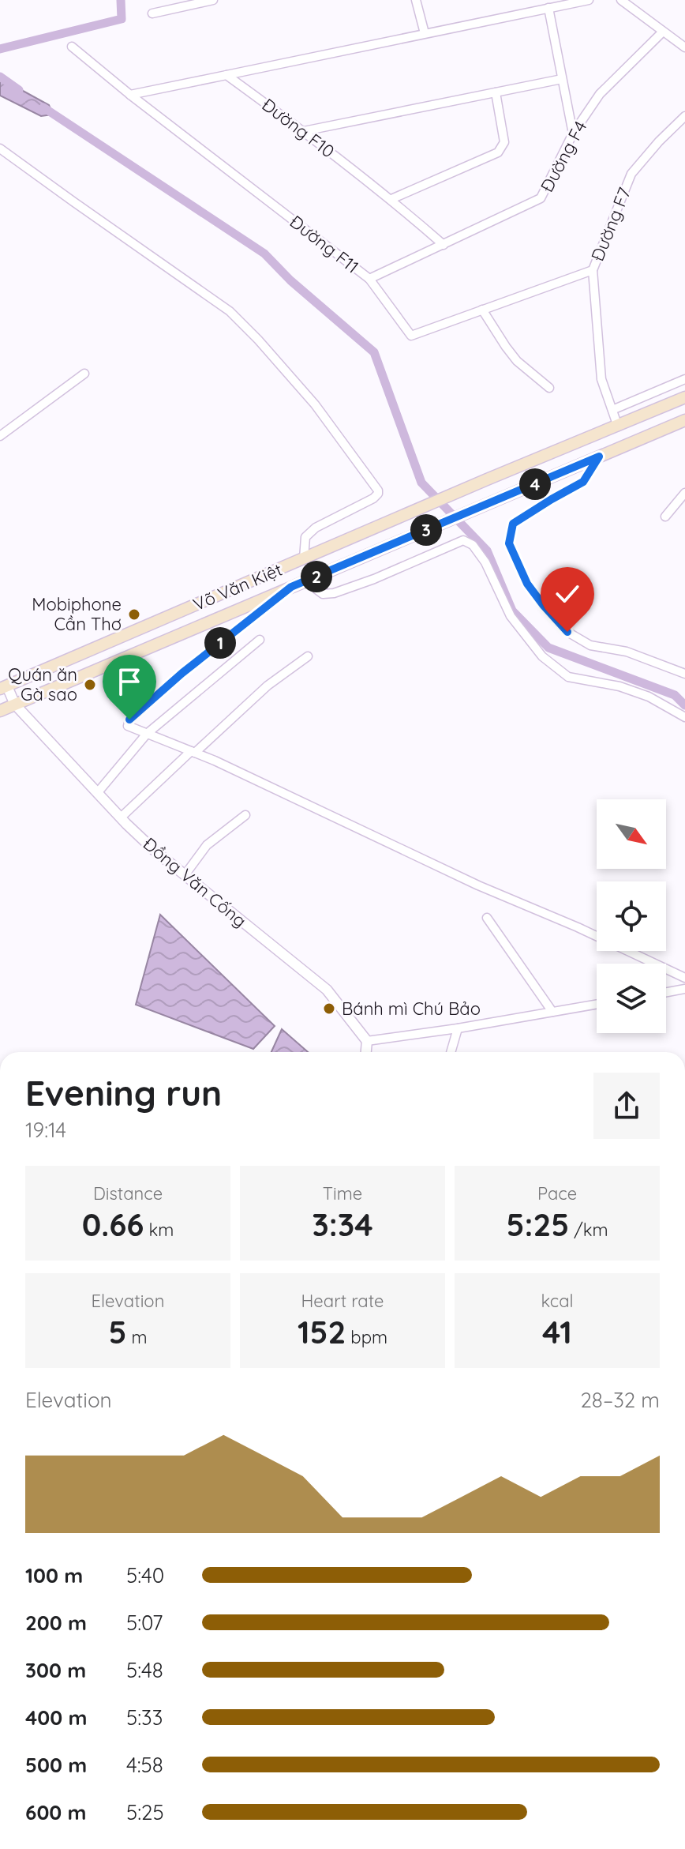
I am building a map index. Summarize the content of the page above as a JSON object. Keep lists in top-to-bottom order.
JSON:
{
  "streets": {
    "main road": ["Võ Văn Kiệt"],
    "street": [
      "Đường F10",
      "Đường F4",
      "Đường F7",
      "Đường F11",
      "Đồng Văn Cống"
    ]
  },
  "crossings": [
    ["Đường F10", "Đường F4"],
    ["Đường F4", "Đường F11"],
    ["Đường F7", "Đường F11"],
    ["Đường F7", "Võ Văn Kiệt"],
    ["Võ Văn Kiệt", "Đồng Văn Cống"]
  ],
  "places": ["Mobiphone Cần Thơ", "Quán ăn Gà sao", "Bánh mì Chú Bảo"],
  "north": "bottom right",
  "page": {
    "pins": [
      "4",
      "3",
      "2",
      "1"
    ],
    "heading": ["Evening run", "19:14"],
    "stats": [
      ["Distance", "0.66 km"],
      ["Time", "3:34"],
      ["Pace", "5:25 /km"],
      ["Elevation", "5 m"],
      ["Heart rate", "152 bpm"],
      ["kcal", "41"]
    ],
    "chart": ["Elevation", "28–32 m"],
    "list": [
      {
        "name": "100 m",
        "note": "5:40"
      },
      {
        "name": "200 m",
        "note": "5:07"
      },
      {
        "name": "300 m",
        "note": "5:48"
      },
      {
        "name": "400 m",
        "note": "5:33"
      },
      {
        "name": "500 m",
        "note": "4:58"
      },
      {
        "name": "600 m",
        "note": "5:25"
      }
    ]
  }
}
